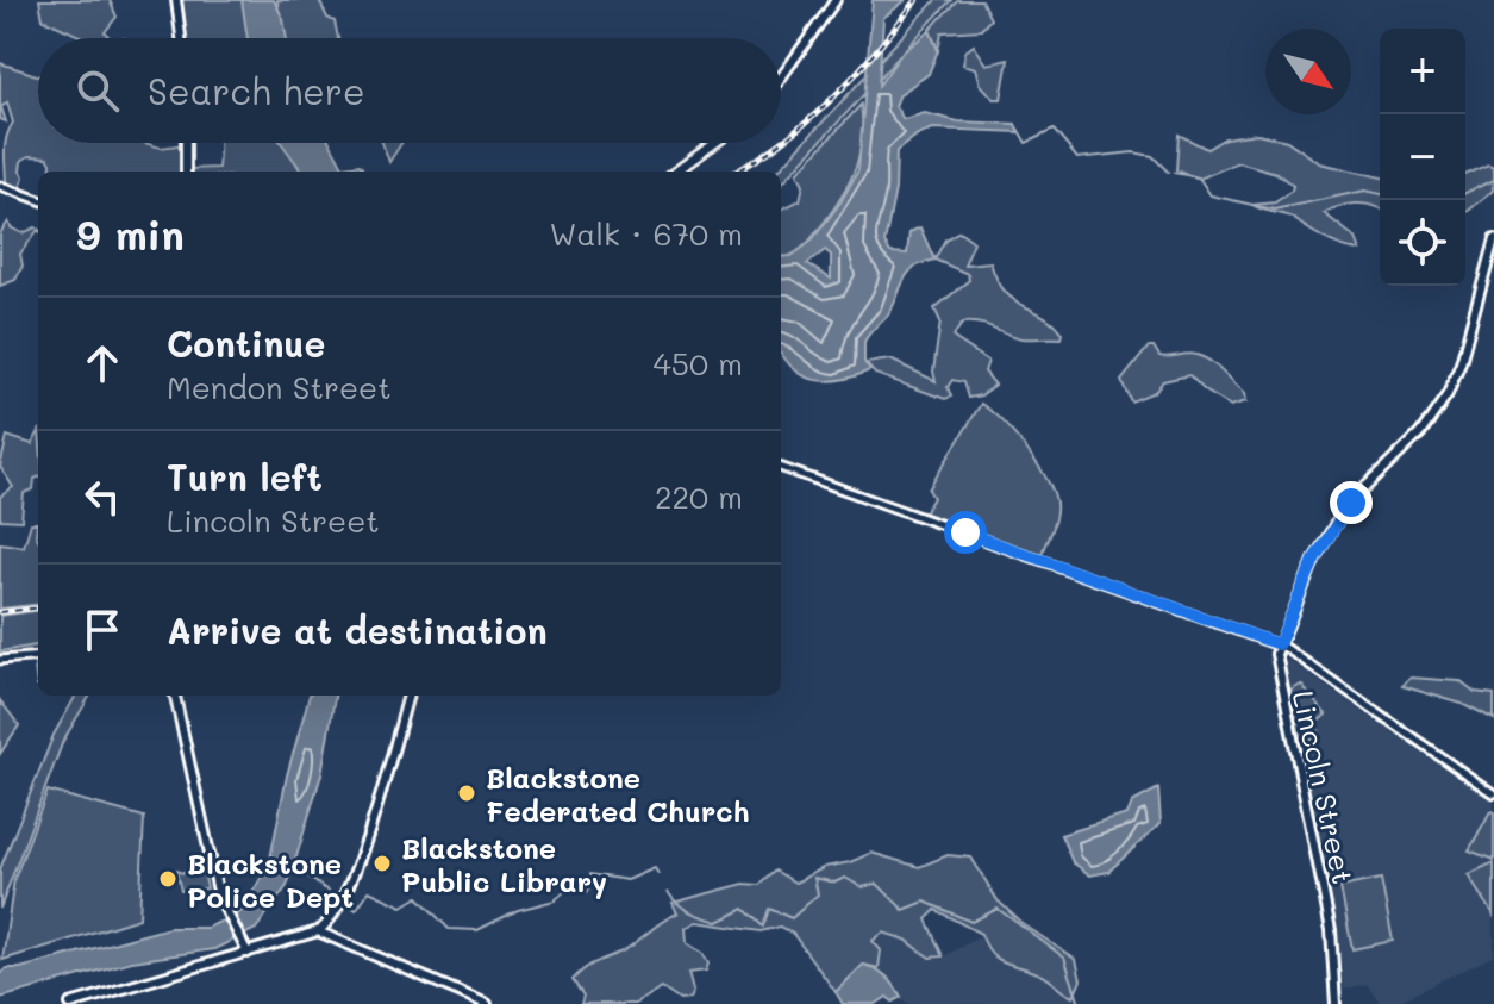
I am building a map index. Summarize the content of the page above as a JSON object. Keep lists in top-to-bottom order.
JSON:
{
  "streets": {
    "main road": ["Lincoln Street"]
  },
  "places": ["Blackstone Federated Church", "Blackstone Public Library", "Blackstone Police Dept"],
  "north": "bottom right",
  "page": {
    "map_buttons": ["+", "−"],
    "search": "Search here",
    "heading": ["9 min", "Walk · 670 m"],
    "list": [
      ["Continue", "Mendon Street", "450 m"],
      ["Turn left", "Lincoln Street", "220 m"],
      "Arrive at destination"
    ]
  }
}
